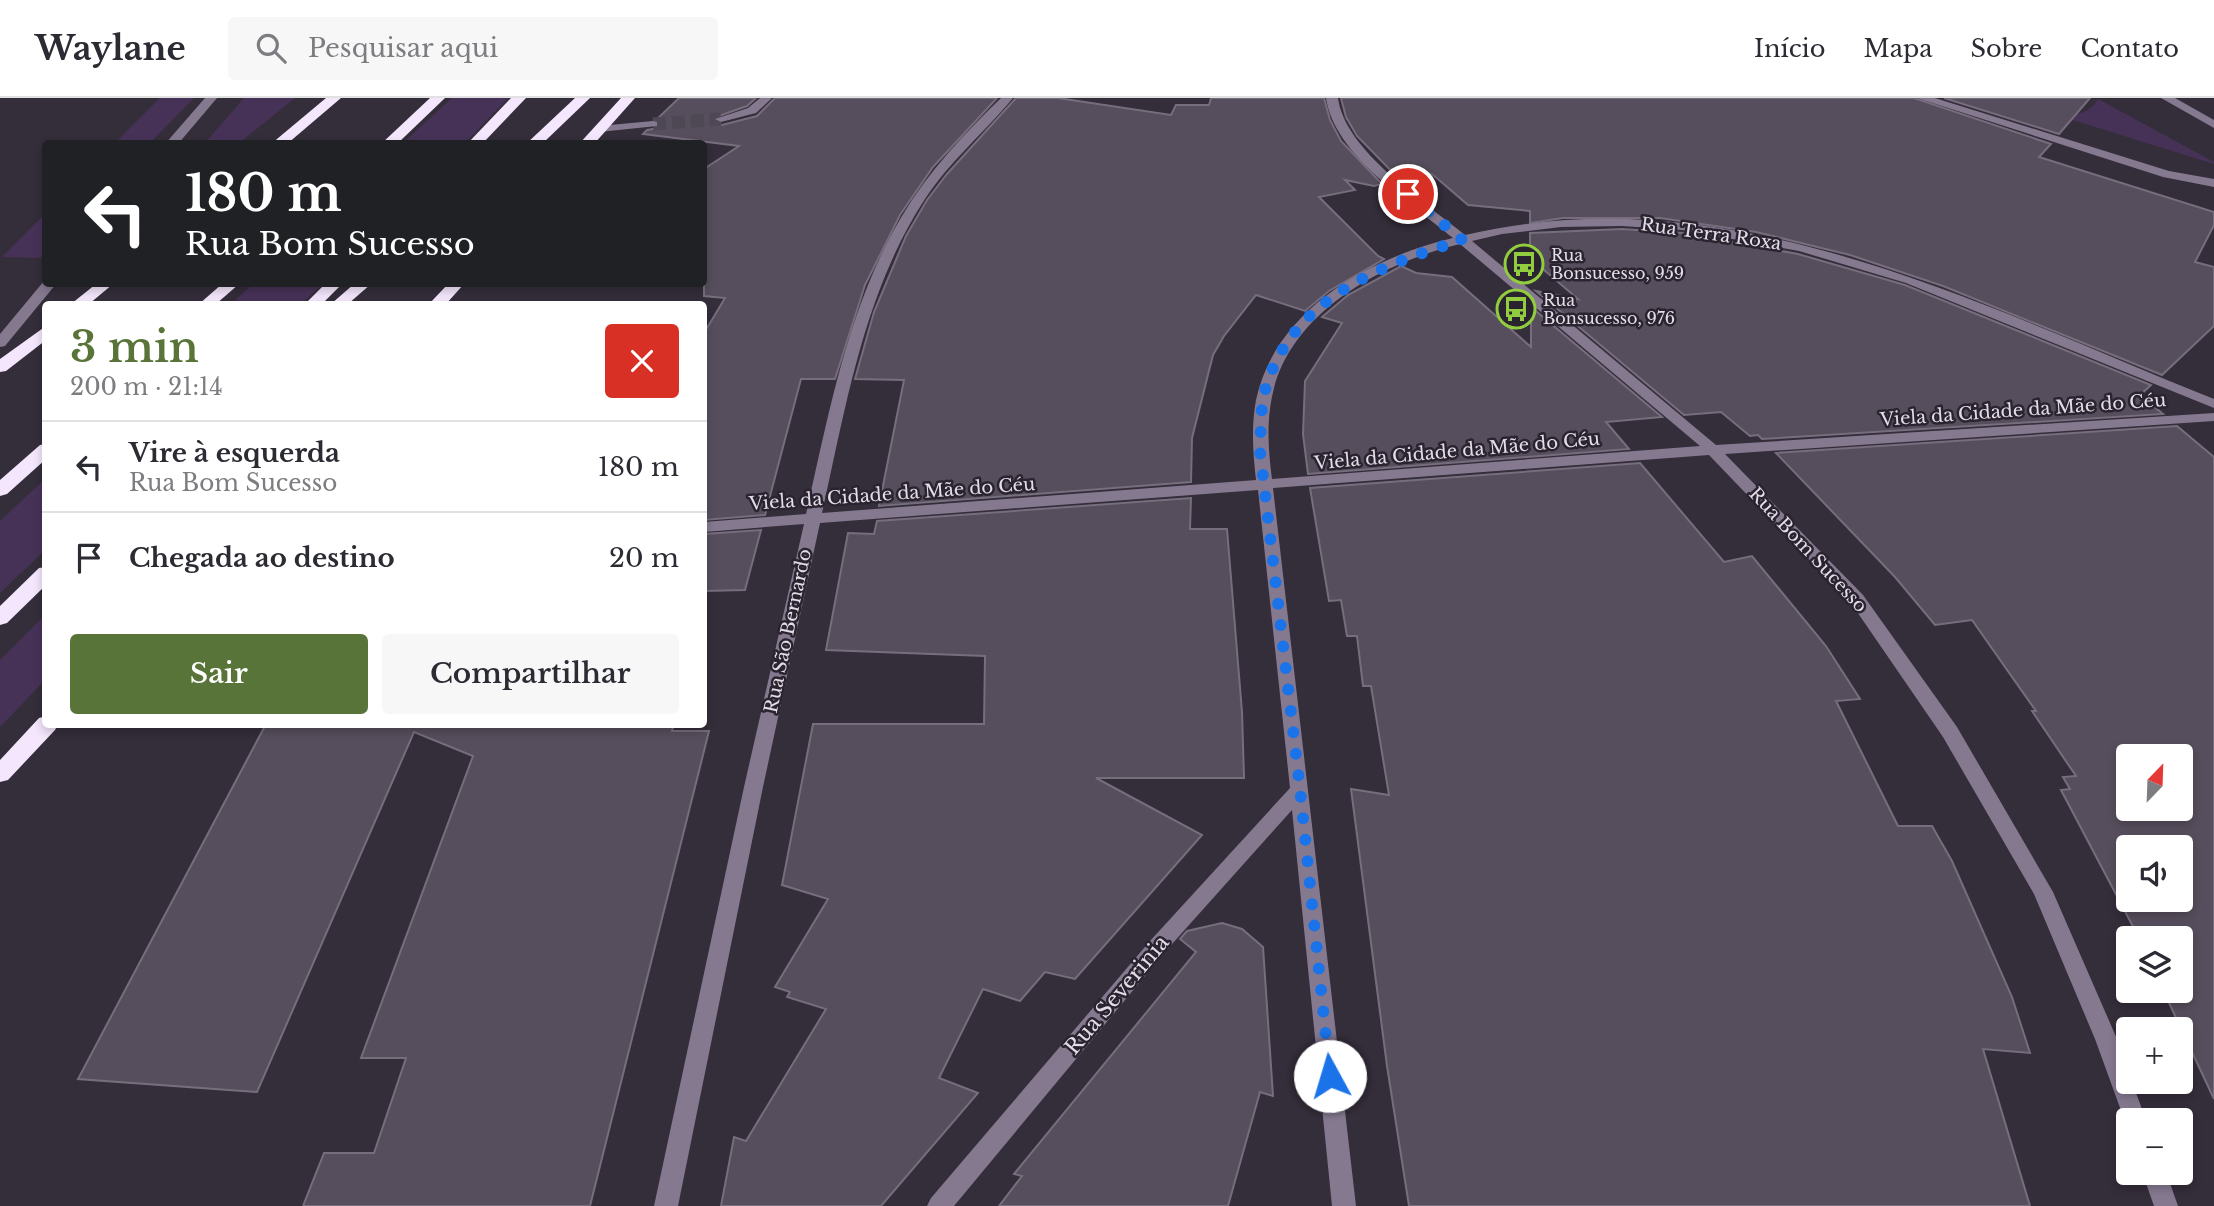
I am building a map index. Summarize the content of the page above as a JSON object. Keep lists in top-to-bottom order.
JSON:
{
  "streets": {
    "street": [
      "Rua Terra Roxa",
      "Viela da Cidade da Mãe do Céu",
      "Rua Bom Sucesso",
      "Rua São Bernardo",
      "Rua Severinia"
    ]
  },
  "crossings": [
    ["Rua Terra Roxa", "Viela da Cidade da Mãe do Céu"],
    ["Rua Terra Roxa", "Rua Bom Sucesso"],
    ["Rua Terra Roxa", "Rua Severinia"],
    ["Viela da Cidade da Mãe do Céu", "Rua Bom Sucesso"],
    ["Viela da Cidade da Mãe do Céu", "Rua São Bernardo"]
  ],
  "places": {
    "bus stop": ["Rua Bonsucesso, 959", "Rua Bonsucesso, 976"]
  },
  "north": "top right",
  "page": {
    "header": "Waylane",
    "search": "Pesquisar aqui",
    "nav": [
      "Início",
      "Mapa",
      "Sobre",
      "Contato"
    ],
    "turn": ["180 m", "Rua Bom Sucesso"],
    "heading": ["3 min", "200 m · 21:14"],
    "list": [
      {
        "name": "Vire à esquerda",
        "note": "Rua Bom Sucesso",
        "value": "180 m"
      },
      {
        "name": "Chegada ao destino",
        "value": "20 m"
      }
    ],
    "buttons": ["Sair", "Compartilhar"],
    "map_buttons": ["+", "−"]
  }
}
